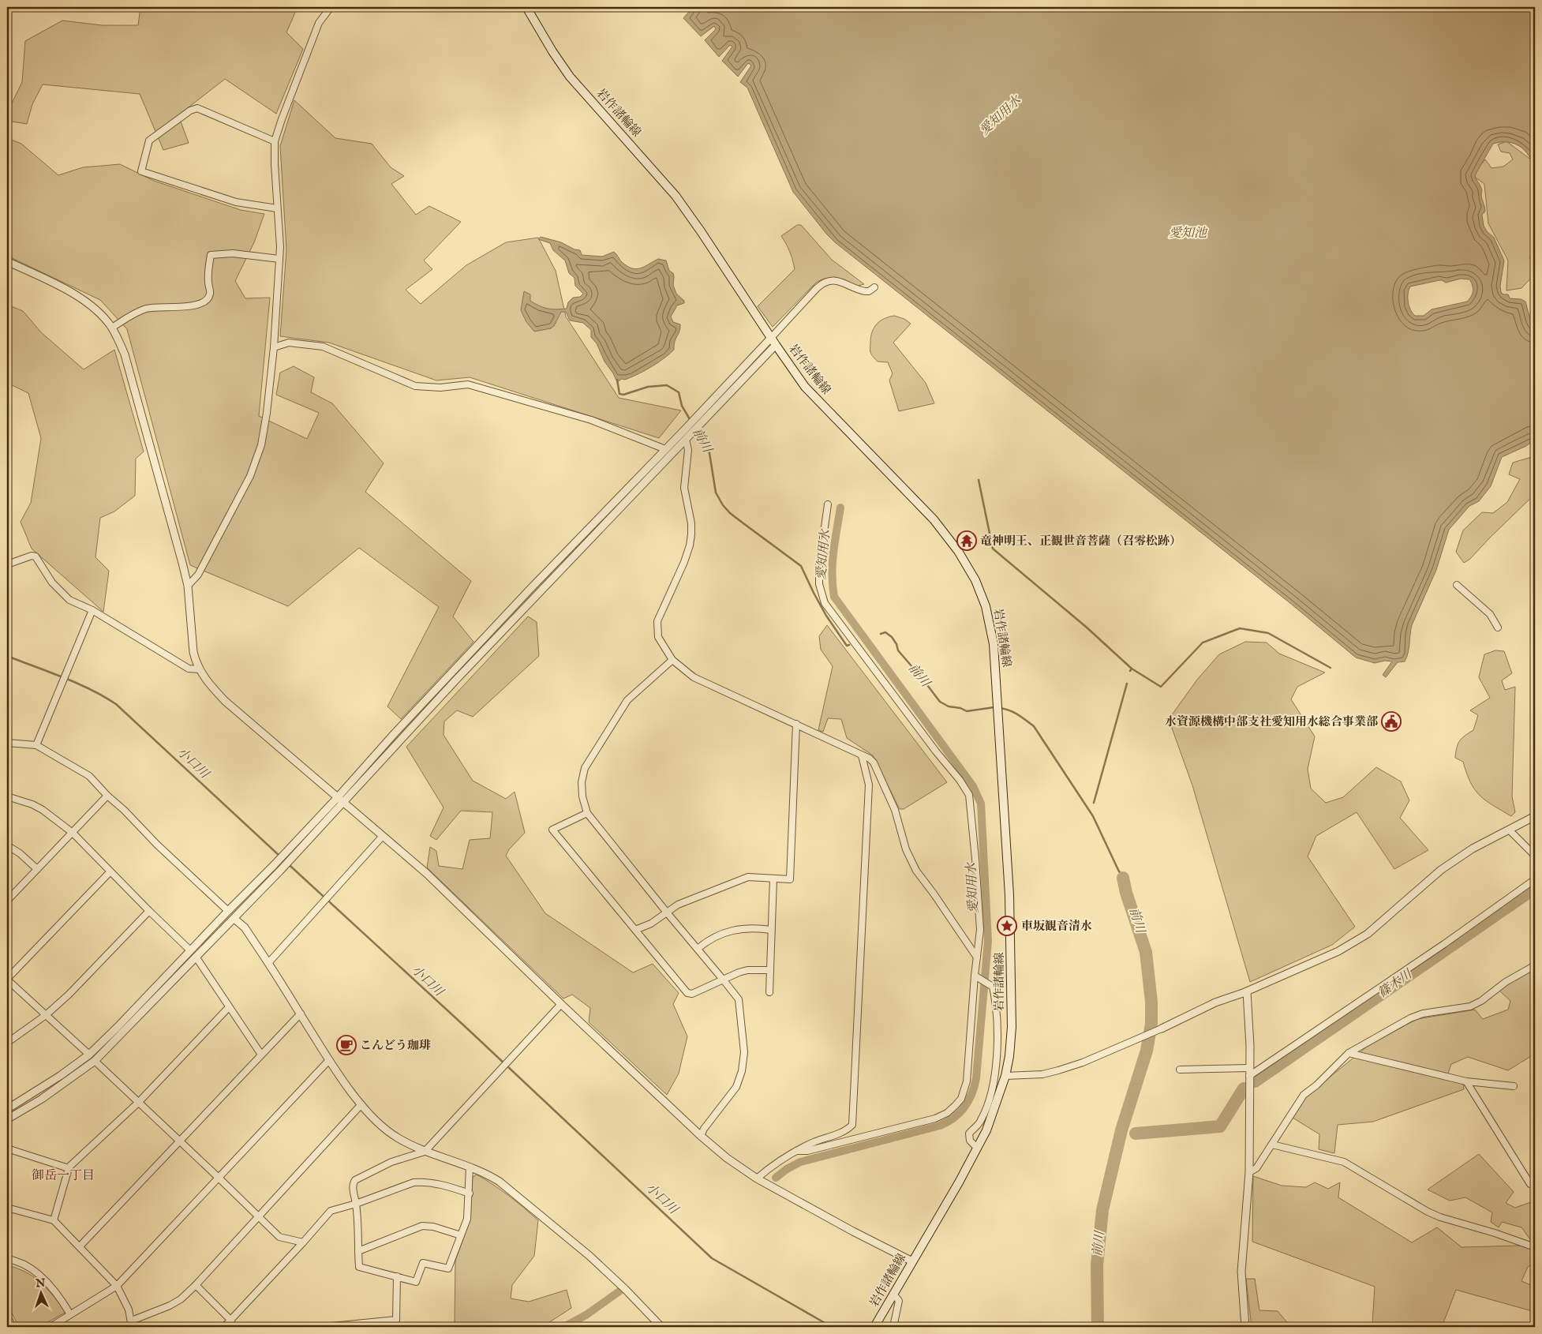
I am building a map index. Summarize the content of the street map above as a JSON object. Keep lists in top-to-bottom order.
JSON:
{
  "streets": {
    "main road": ["岩作諸輪線"]
  },
  "districts": ["御岳一丁目"],
  "water": [
    "愛知用水",
    "愛知池",
    "前川",
    "小口川",
    "篠木川"
  ],
  "places": {
    "temple": ["竜神明王、正観世音菩薩（召零松跡）"],
    "public building": ["水資源機構中部支社愛知用水総合事業部"],
    "place": ["車坂観音清水"],
    "cafe": ["こんどう珈琲"]
  },
  "north": "top"
}
